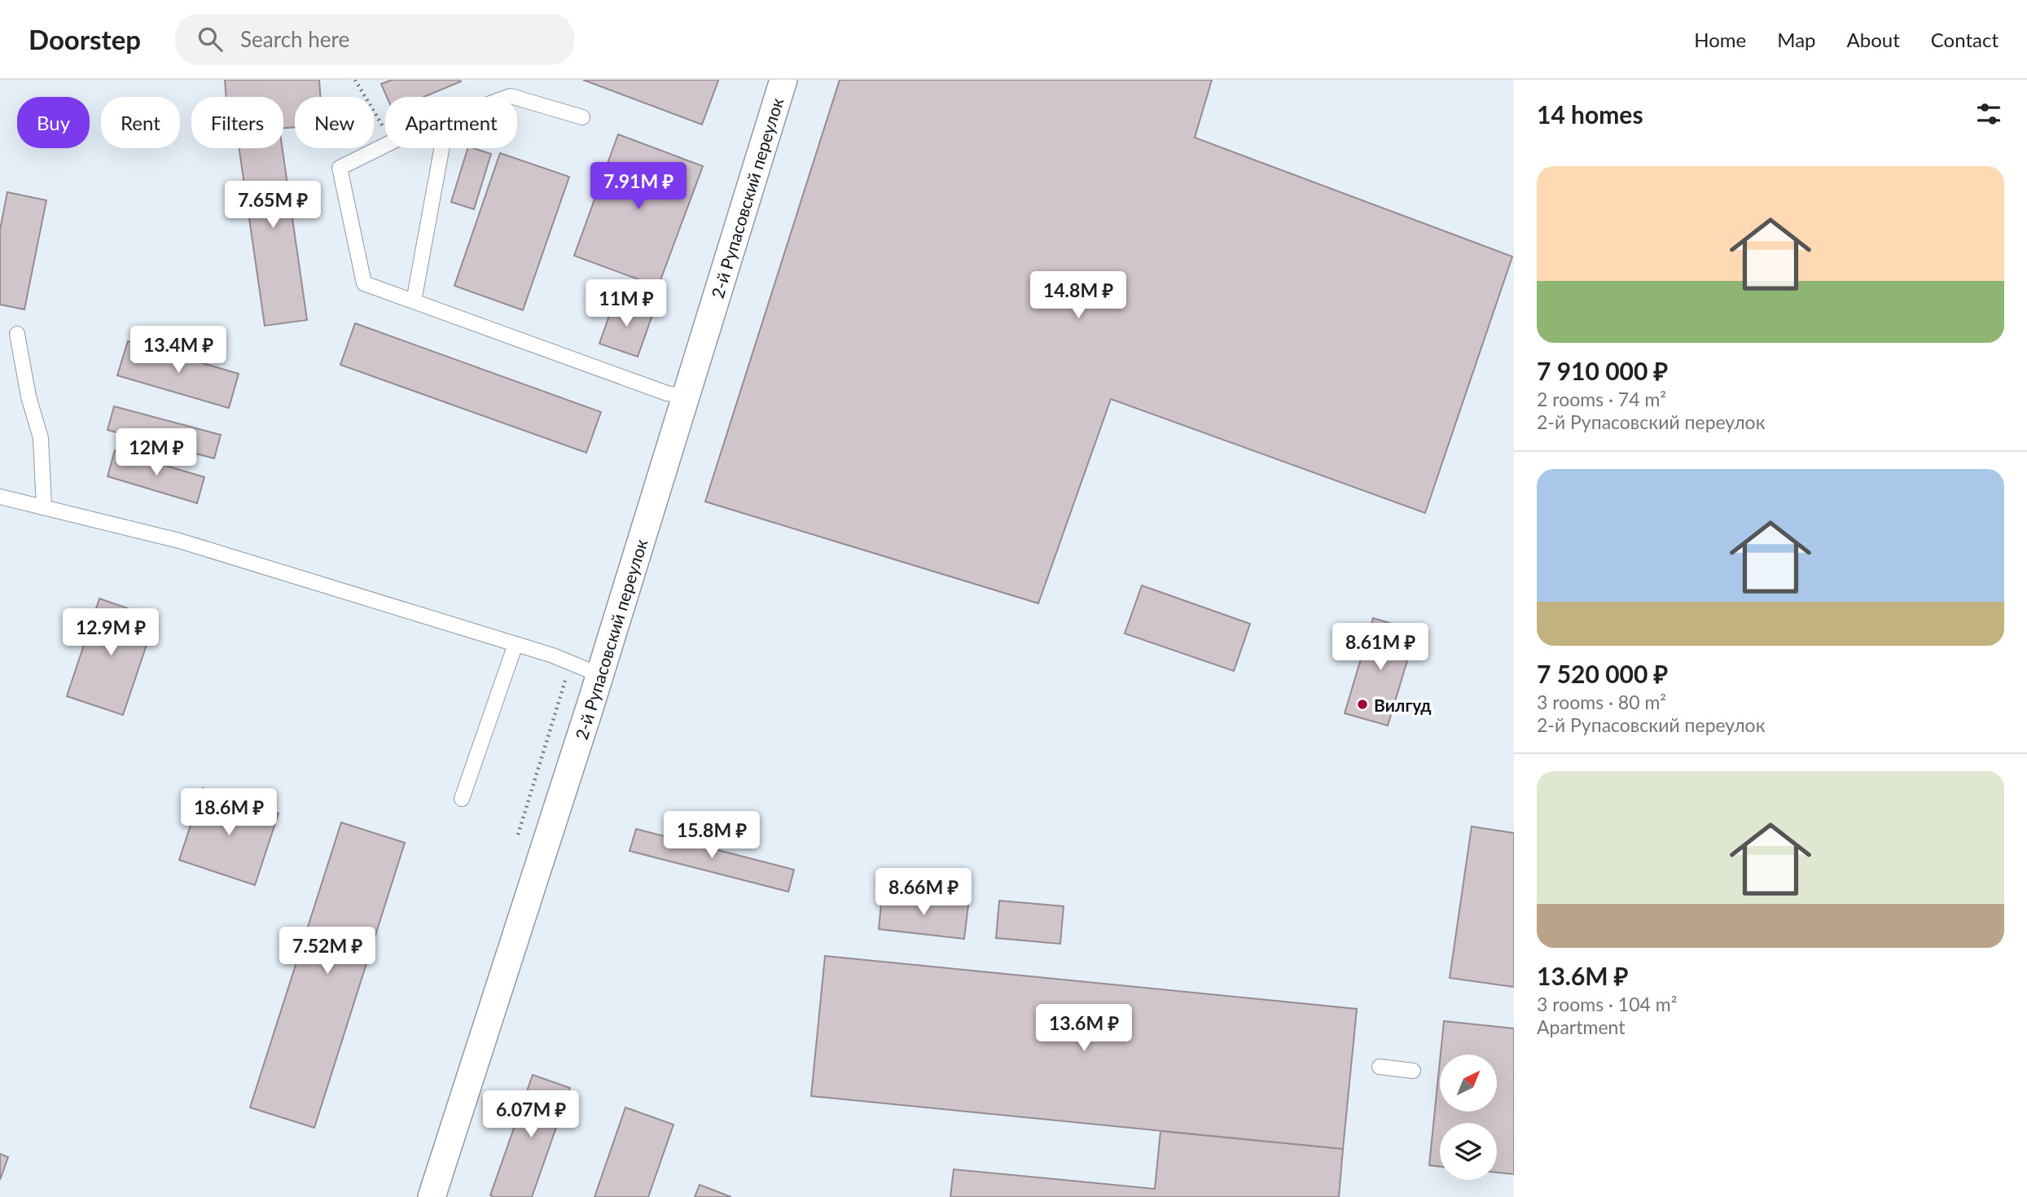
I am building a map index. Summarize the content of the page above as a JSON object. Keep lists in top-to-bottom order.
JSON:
{
  "streets": {
    "street": ["2-й Рупасовский переулок"]
  },
  "places": ["Вилгуд"],
  "north": "top right",
  "page": {
    "header": "Doorstep",
    "search": "Search here",
    "nav": [
      "Home",
      "Map",
      "About",
      "Contact"
    ],
    "heading": "14 homes",
    "chip": [
      "Buy",
      "Rent",
      "Filters",
      "New",
      "Apartment"
    ],
    "list": [
      {
        "name": "7 910 000 ₽",
        "note": "2 rooms · 74 m² · 2-й Рупасовский переулок"
      },
      {
        "name": "7 520 000 ₽",
        "note": "3 rooms · 80 m² · 2-й Рупасовский переулок"
      },
      {
        "name": "13.6M ₽",
        "note": "3 rooms · 104 m² · Apartment"
      }
    ],
    "price": [
      "7.91M ₽",
      "7.65M ₽",
      "14.8M ₽",
      "11M ₽",
      "13.4M ₽",
      "12M ₽",
      "12.9M ₽",
      "8.61M ₽",
      "18.6M ₽",
      "15.8M ₽",
      "8.66M ₽",
      "7.52M ₽",
      "13.6M ₽",
      "6.07M ₽"
    ]
  }
}
